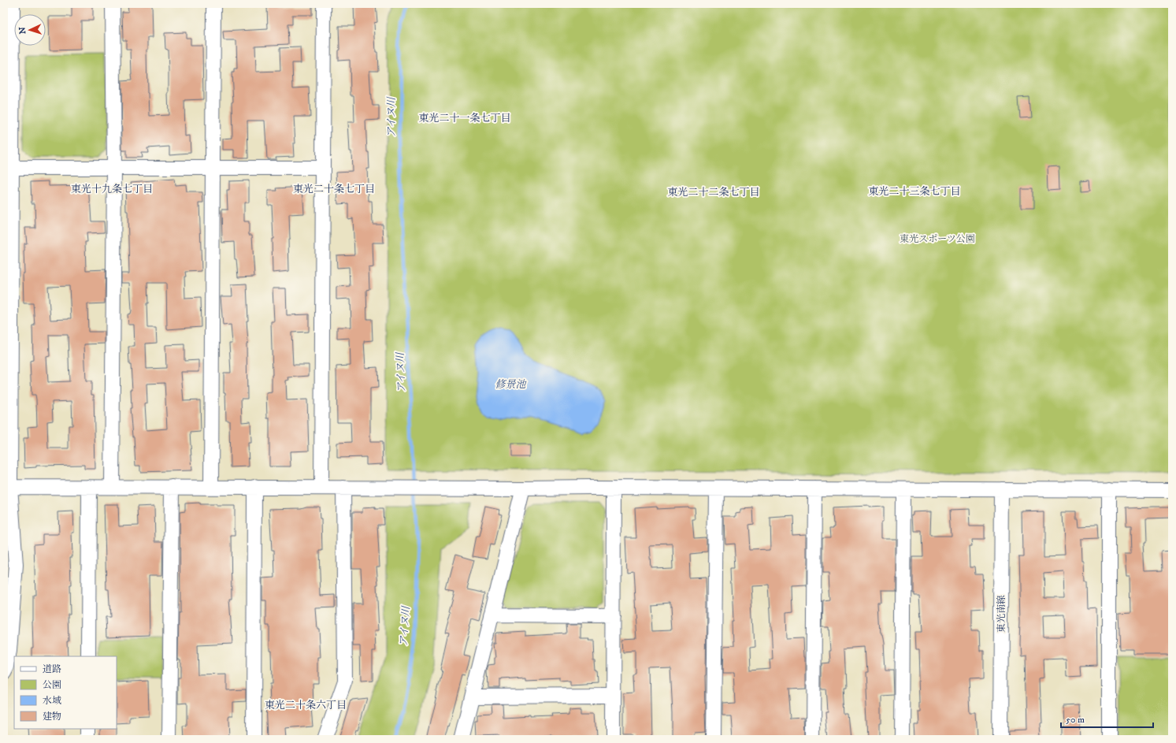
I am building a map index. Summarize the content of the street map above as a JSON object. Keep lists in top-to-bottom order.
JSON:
{
  "streets": {
    "street": ["東光南線"]
  },
  "districts": [
    "東光二十一条七丁目",
    "東光十九条七丁目",
    "東光二十条七丁目",
    "東光二十三条七丁目",
    "東光二十二条七丁目",
    "東光二十条六丁目"
  ],
  "water": ["アイヌ川", "修景池"],
  "parks": ["東光スポーツ公園"],
  "legend": [
    "道路",
    "公園",
    "水域",
    "建物"
  ],
  "scale_bar": "50 m",
  "north": "left"
}
